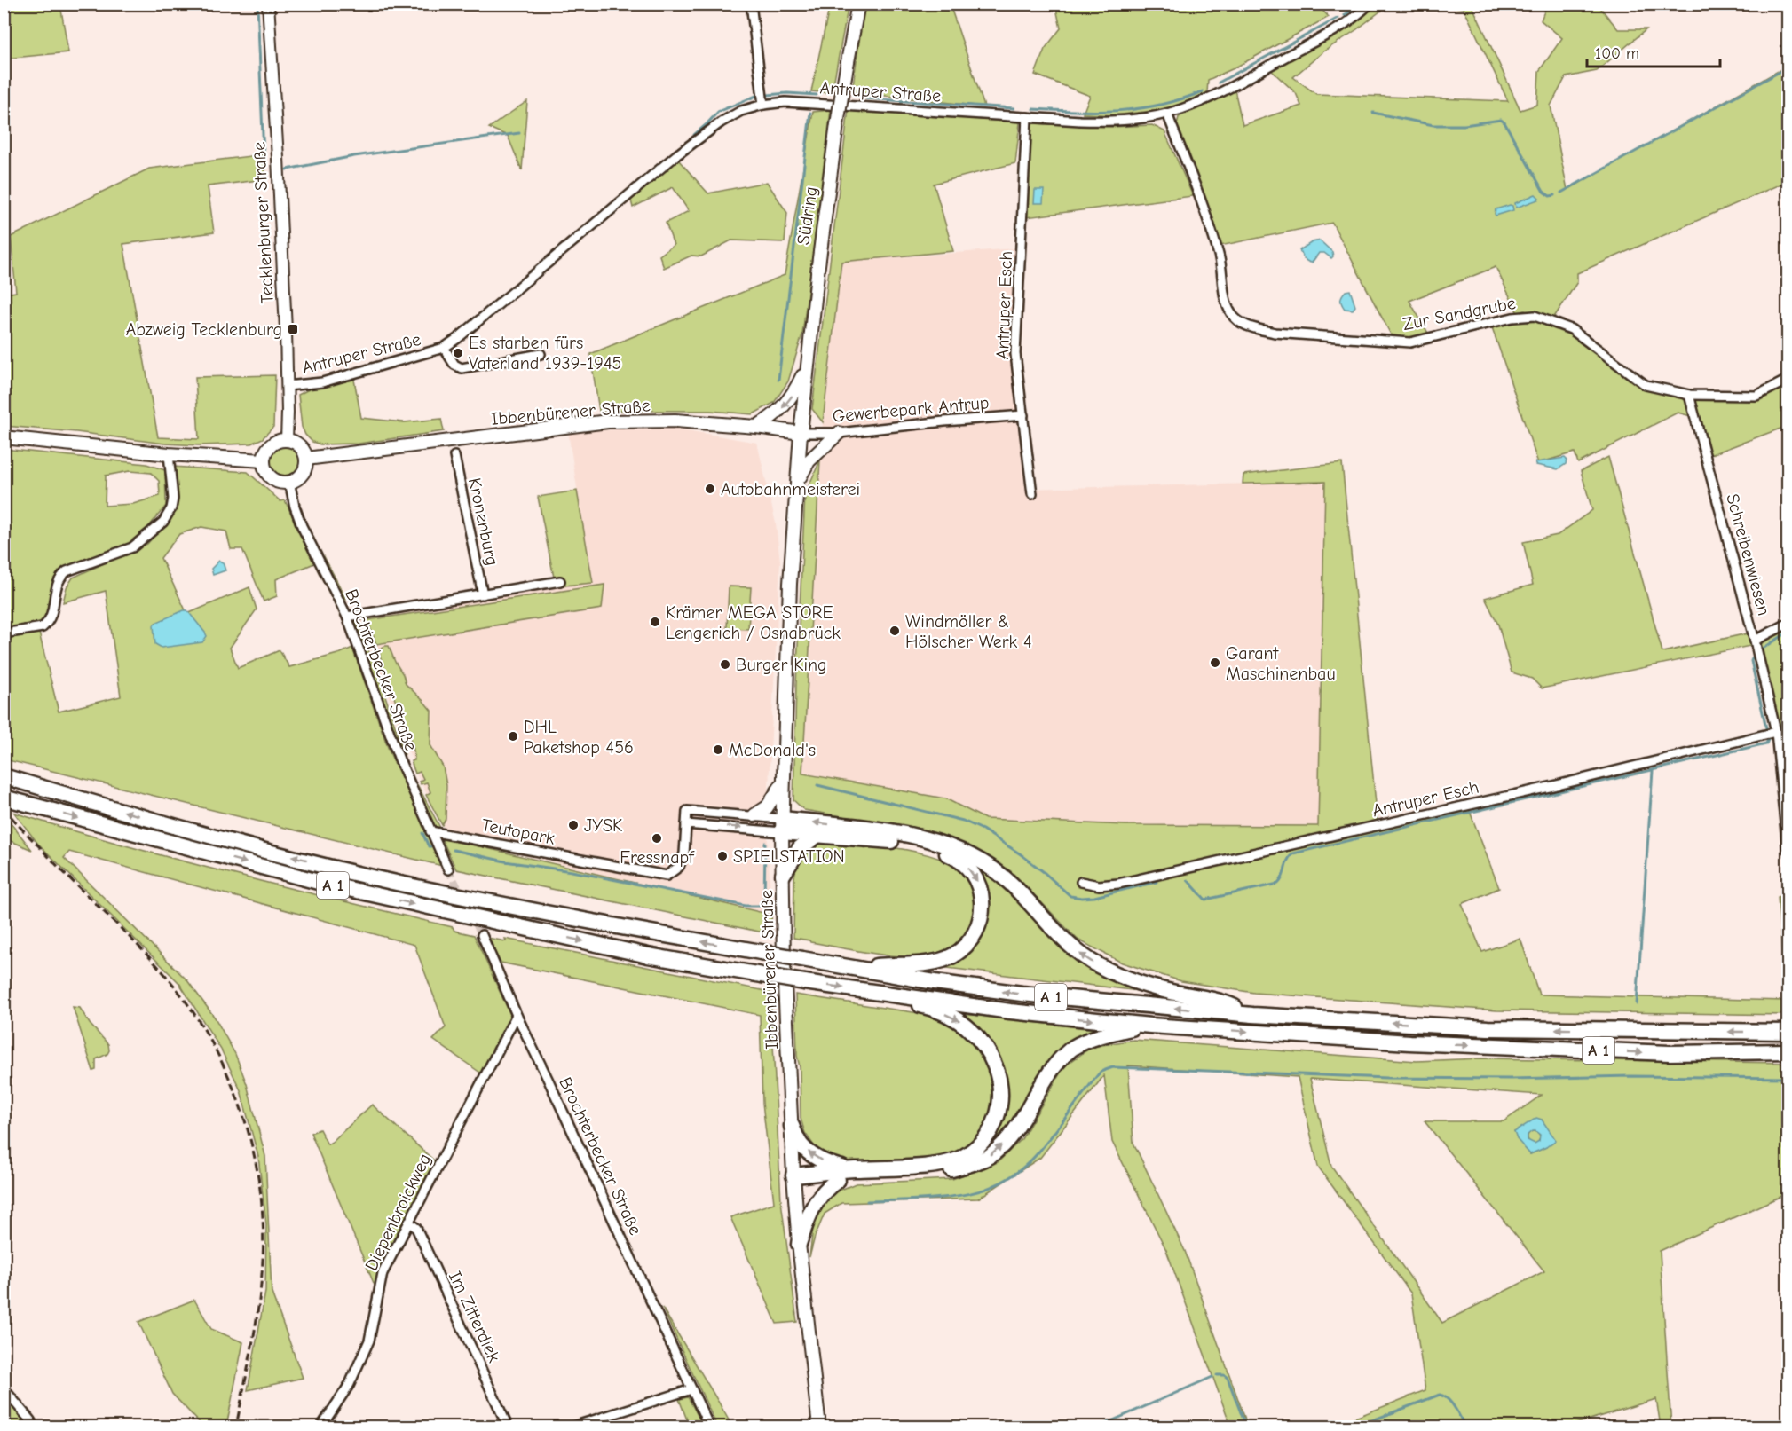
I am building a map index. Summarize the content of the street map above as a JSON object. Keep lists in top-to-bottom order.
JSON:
{
  "streets": {
    "highway": ["A 1"],
    "main road": ["Südring", "Ibbenbürener Straße"],
    "street": [
      "Antruper Straße",
      "Tecklenburger Straße",
      "Antruper Esch",
      "Zur Sandgrube",
      "Gewerbepark Antrup",
      "Kronenburg",
      "Schreibenwiesen",
      "Brochterbecker Straße",
      "Teutopark",
      "Diepenbroickweg",
      "Im Zitterdiek"
    ]
  },
  "crossings": [
    ["Antruper Straße", "Tecklenburger Straße"],
    ["Antruper Straße", "Antruper Esch"],
    ["Antruper Straße", "Zur Sandgrube"],
    ["Südring", "Gewerbepark Antrup"],
    ["Südring", "Ibbenbürener Straße"],
    ["Tecklenburger Straße", "Ibbenbürener Straße"],
    ["Tecklenburger Straße", "Brochterbecker Straße"],
    ["Antruper Esch", "Gewerbepark Antrup"],
    ["Antruper Esch", "Schreibenwiesen"],
    ["Zur Sandgrube", "Schreibenwiesen"],
    ["Gewerbepark Antrup", "Ibbenbürener Straße"],
    ["Ibbenbürener Straße", "Brochterbecker Straße"],
    ["Ibbenbürener Straße", "Teutopark"],
    ["Brochterbecker Straße", "Teutopark"],
    ["Brochterbecker Straße", "Diepenbroickweg"],
    ["Diepenbroickweg", "Im Zitterdiek"]
  ],
  "places": {
    "transit": ["Abzweig Tecklenburg"],
    "other": [
      "Es starben fürs Vaterland 1939-1945",
      "Autobahnmeisterei",
      "Krämer MEGA STORE Lengerich / Osnabrück",
      "Windmöller & Hölscher Werk 4",
      "Garant Maschinenbau",
      "Burger King",
      "DHL Paketshop 456",
      "McDonald's",
      "JYSK",
      "Fressnapf",
      "SPIELSTATION"
    ]
  },
  "scale_bar": "100 m"
}
